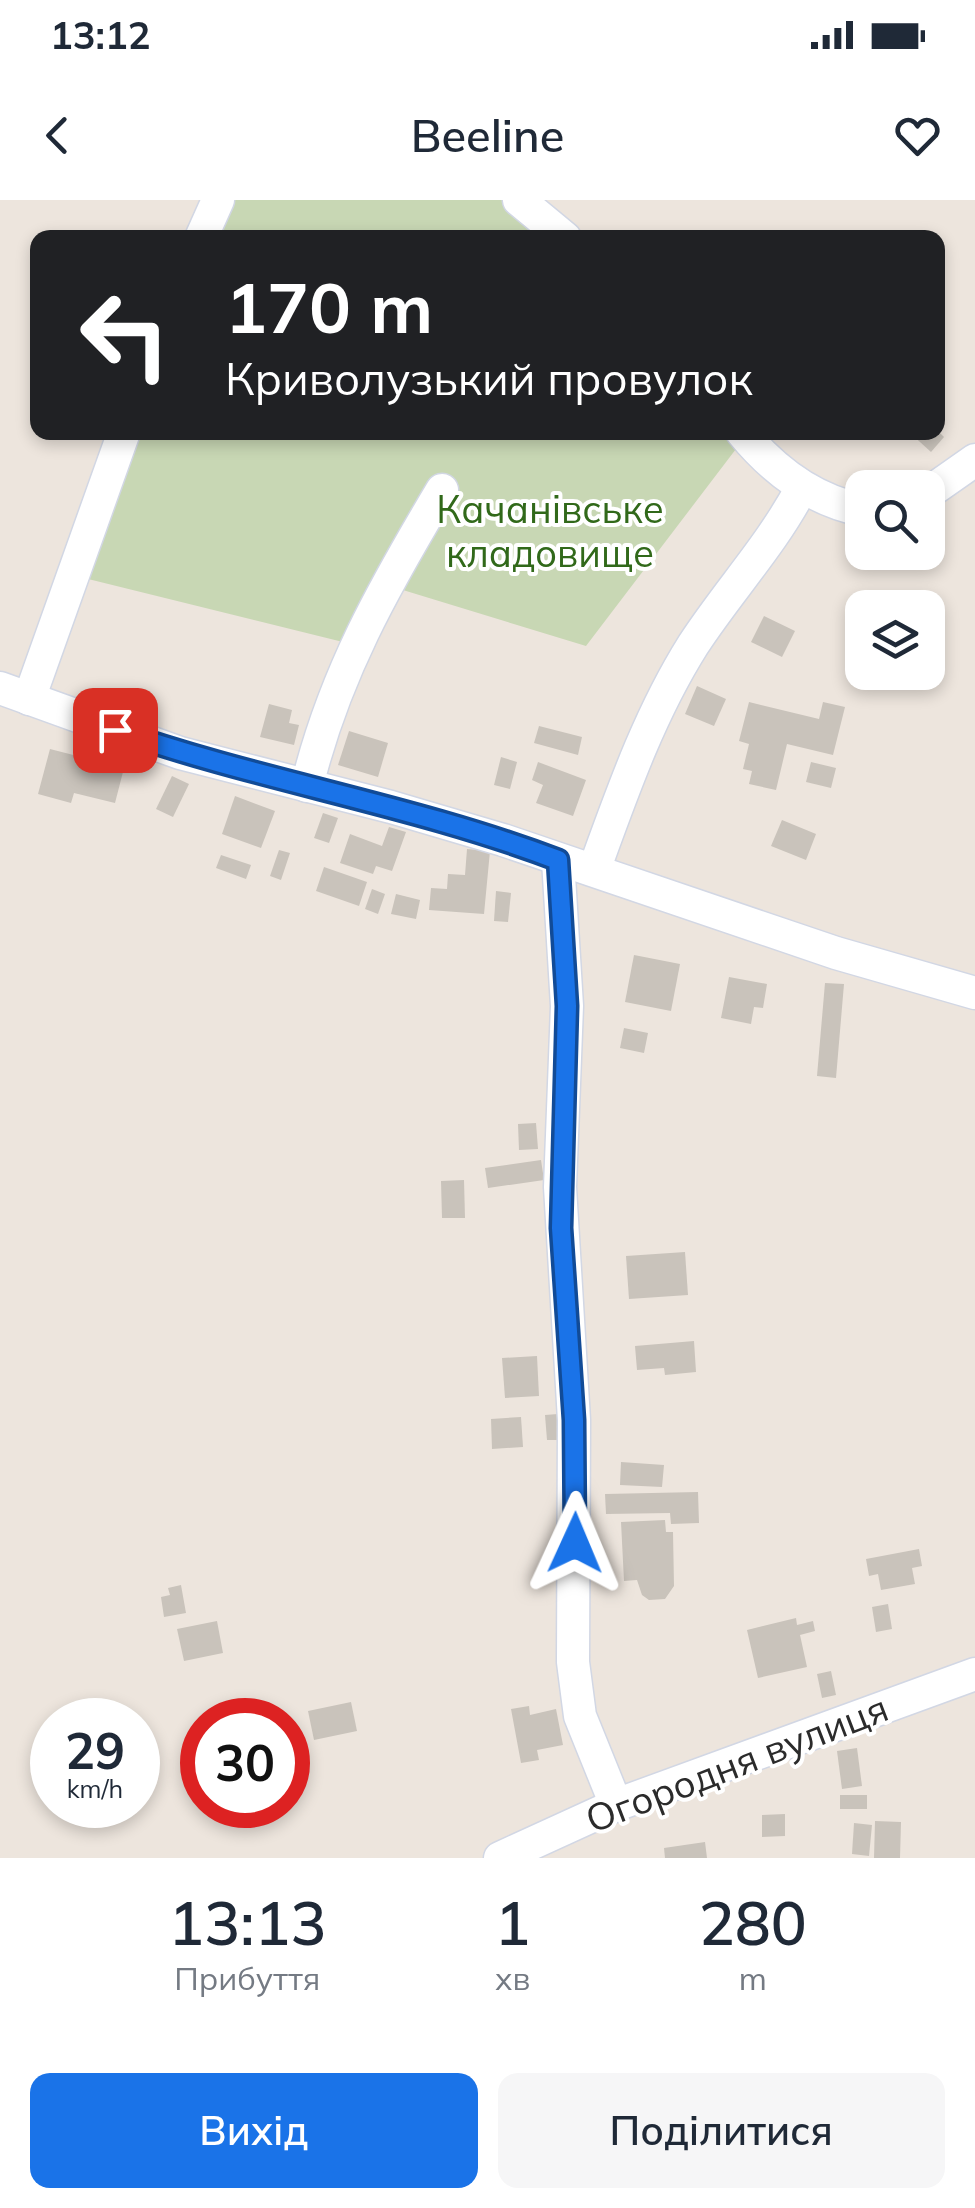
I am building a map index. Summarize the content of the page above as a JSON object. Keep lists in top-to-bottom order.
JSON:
{
  "streets": {
    "street": ["Огородня вулиця"]
  },
  "parks": ["Качанівське кладовище"],
  "page": {
    "status": "13:12",
    "header": "Beeline",
    "turn": ["170 m", "Криволузький провулок"],
    "speed": "29 km/h",
    "limit": "30",
    "eta": [
      "13:13",
      "Прибуття",
      "1",
      "хв",
      "280",
      "m"
    ],
    "buttons": ["Вихід", "Поділитися"]
  }
}
